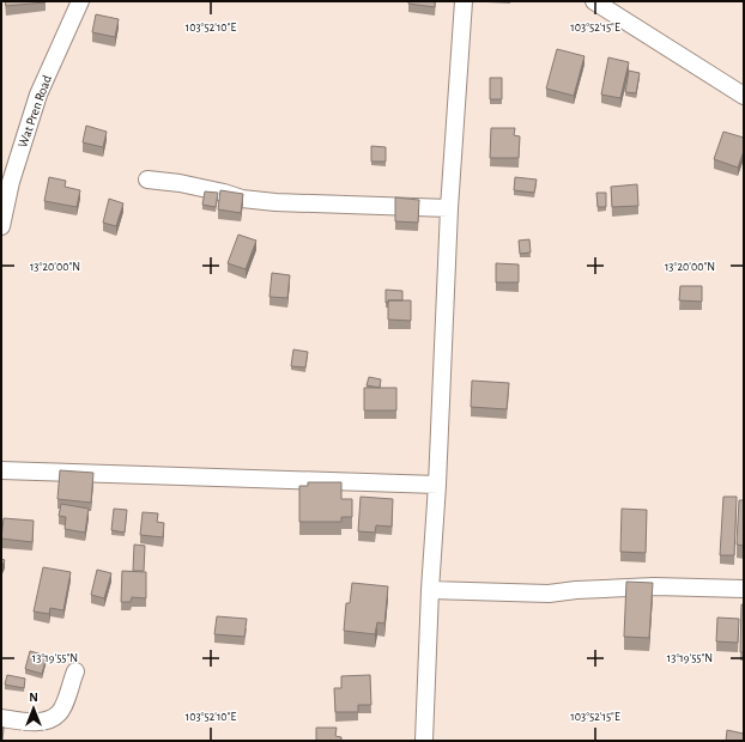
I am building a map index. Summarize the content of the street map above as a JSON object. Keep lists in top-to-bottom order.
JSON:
{
  "streets": {
    "street": ["Wat Pren Road"]
  },
  "north": "top",
  "coordinates": [
    "103°52'10\"E",
    "103°52'15\"E",
    "13°20'00\"N",
    "13°19'55\"N"
  ]
}
